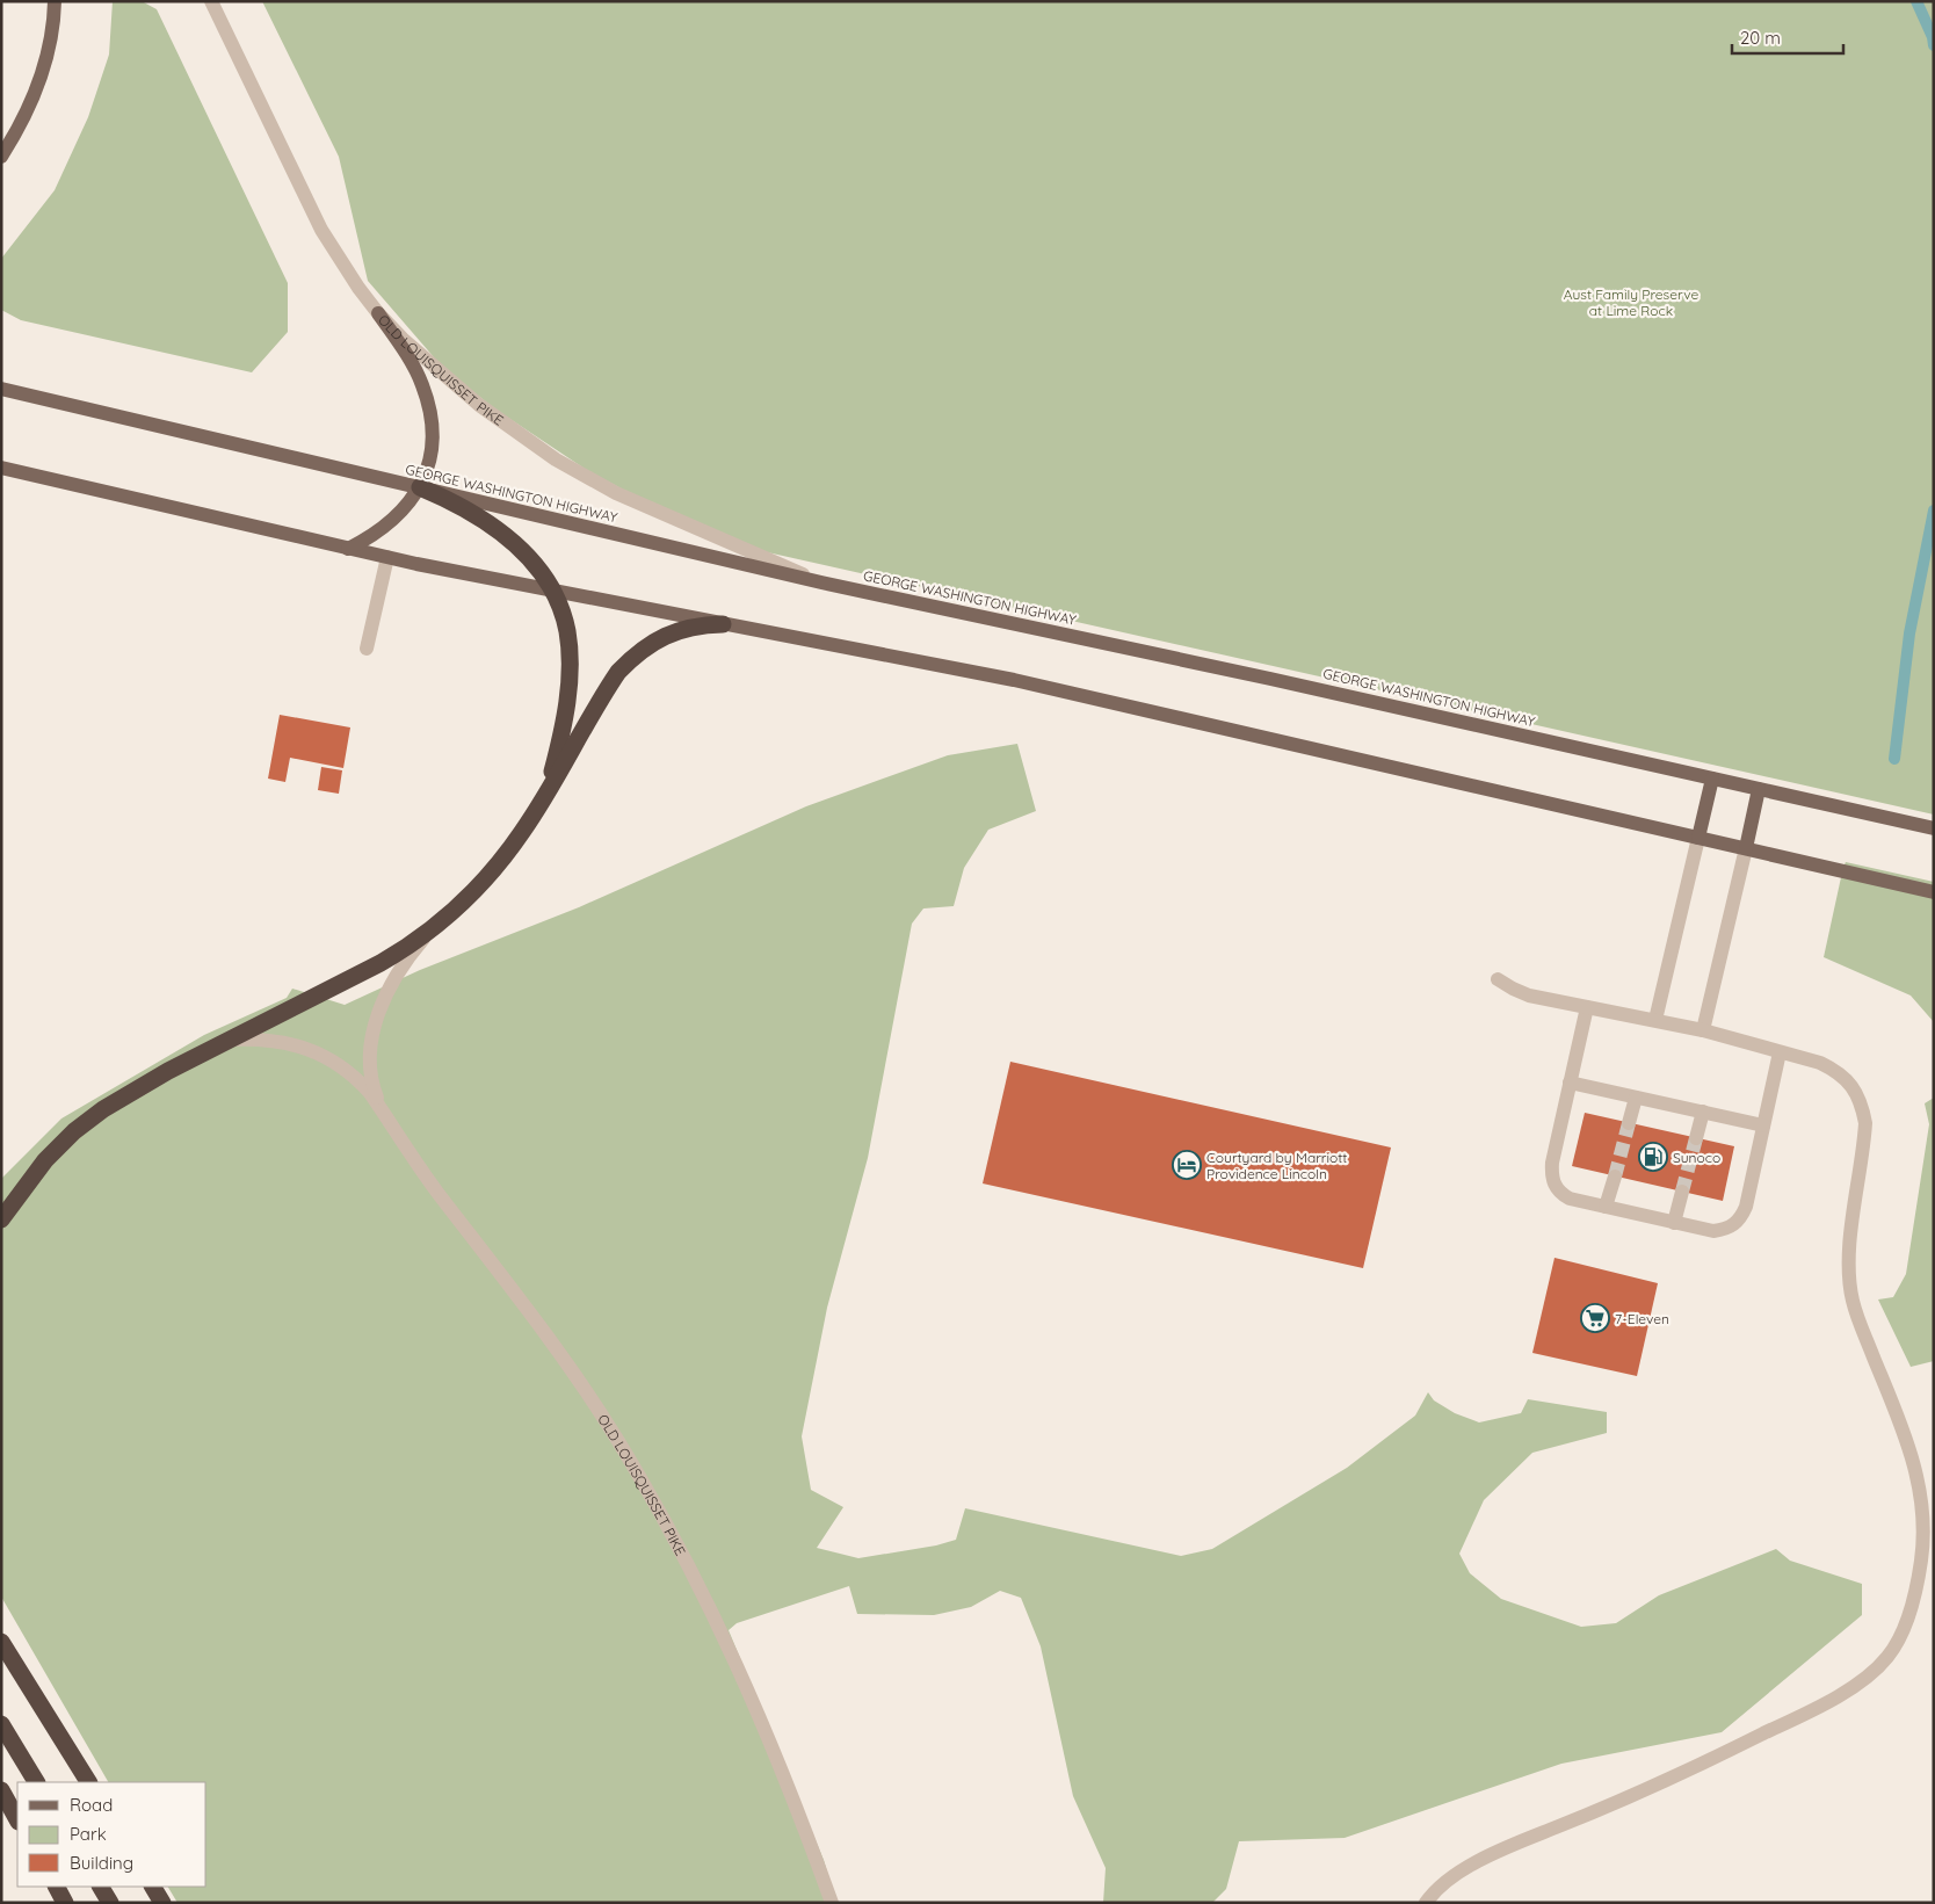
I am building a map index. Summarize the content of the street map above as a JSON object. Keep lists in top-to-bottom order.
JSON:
{
  "streets": {
    "main road": ["GEORGE WASHINGTON HIGHWAY"],
    "street": ["OLD LOUISQUISSET PIKE"]
  },
  "crossings": [
    ["OLD LOUISQUISSET PIKE", "GEORGE WASHINGTON HIGHWAY"]
  ],
  "parks": ["Aust Family Preserve at Lime Rock"],
  "places": {
    "fuel station": ["Sunoco"],
    "hotel": ["Courtyard by Marriott Providence Lincoln"],
    "supermarket": ["7-Eleven"]
  },
  "legend": ["Road", "Park", "Building"],
  "scale_bar": "20 m"
}
